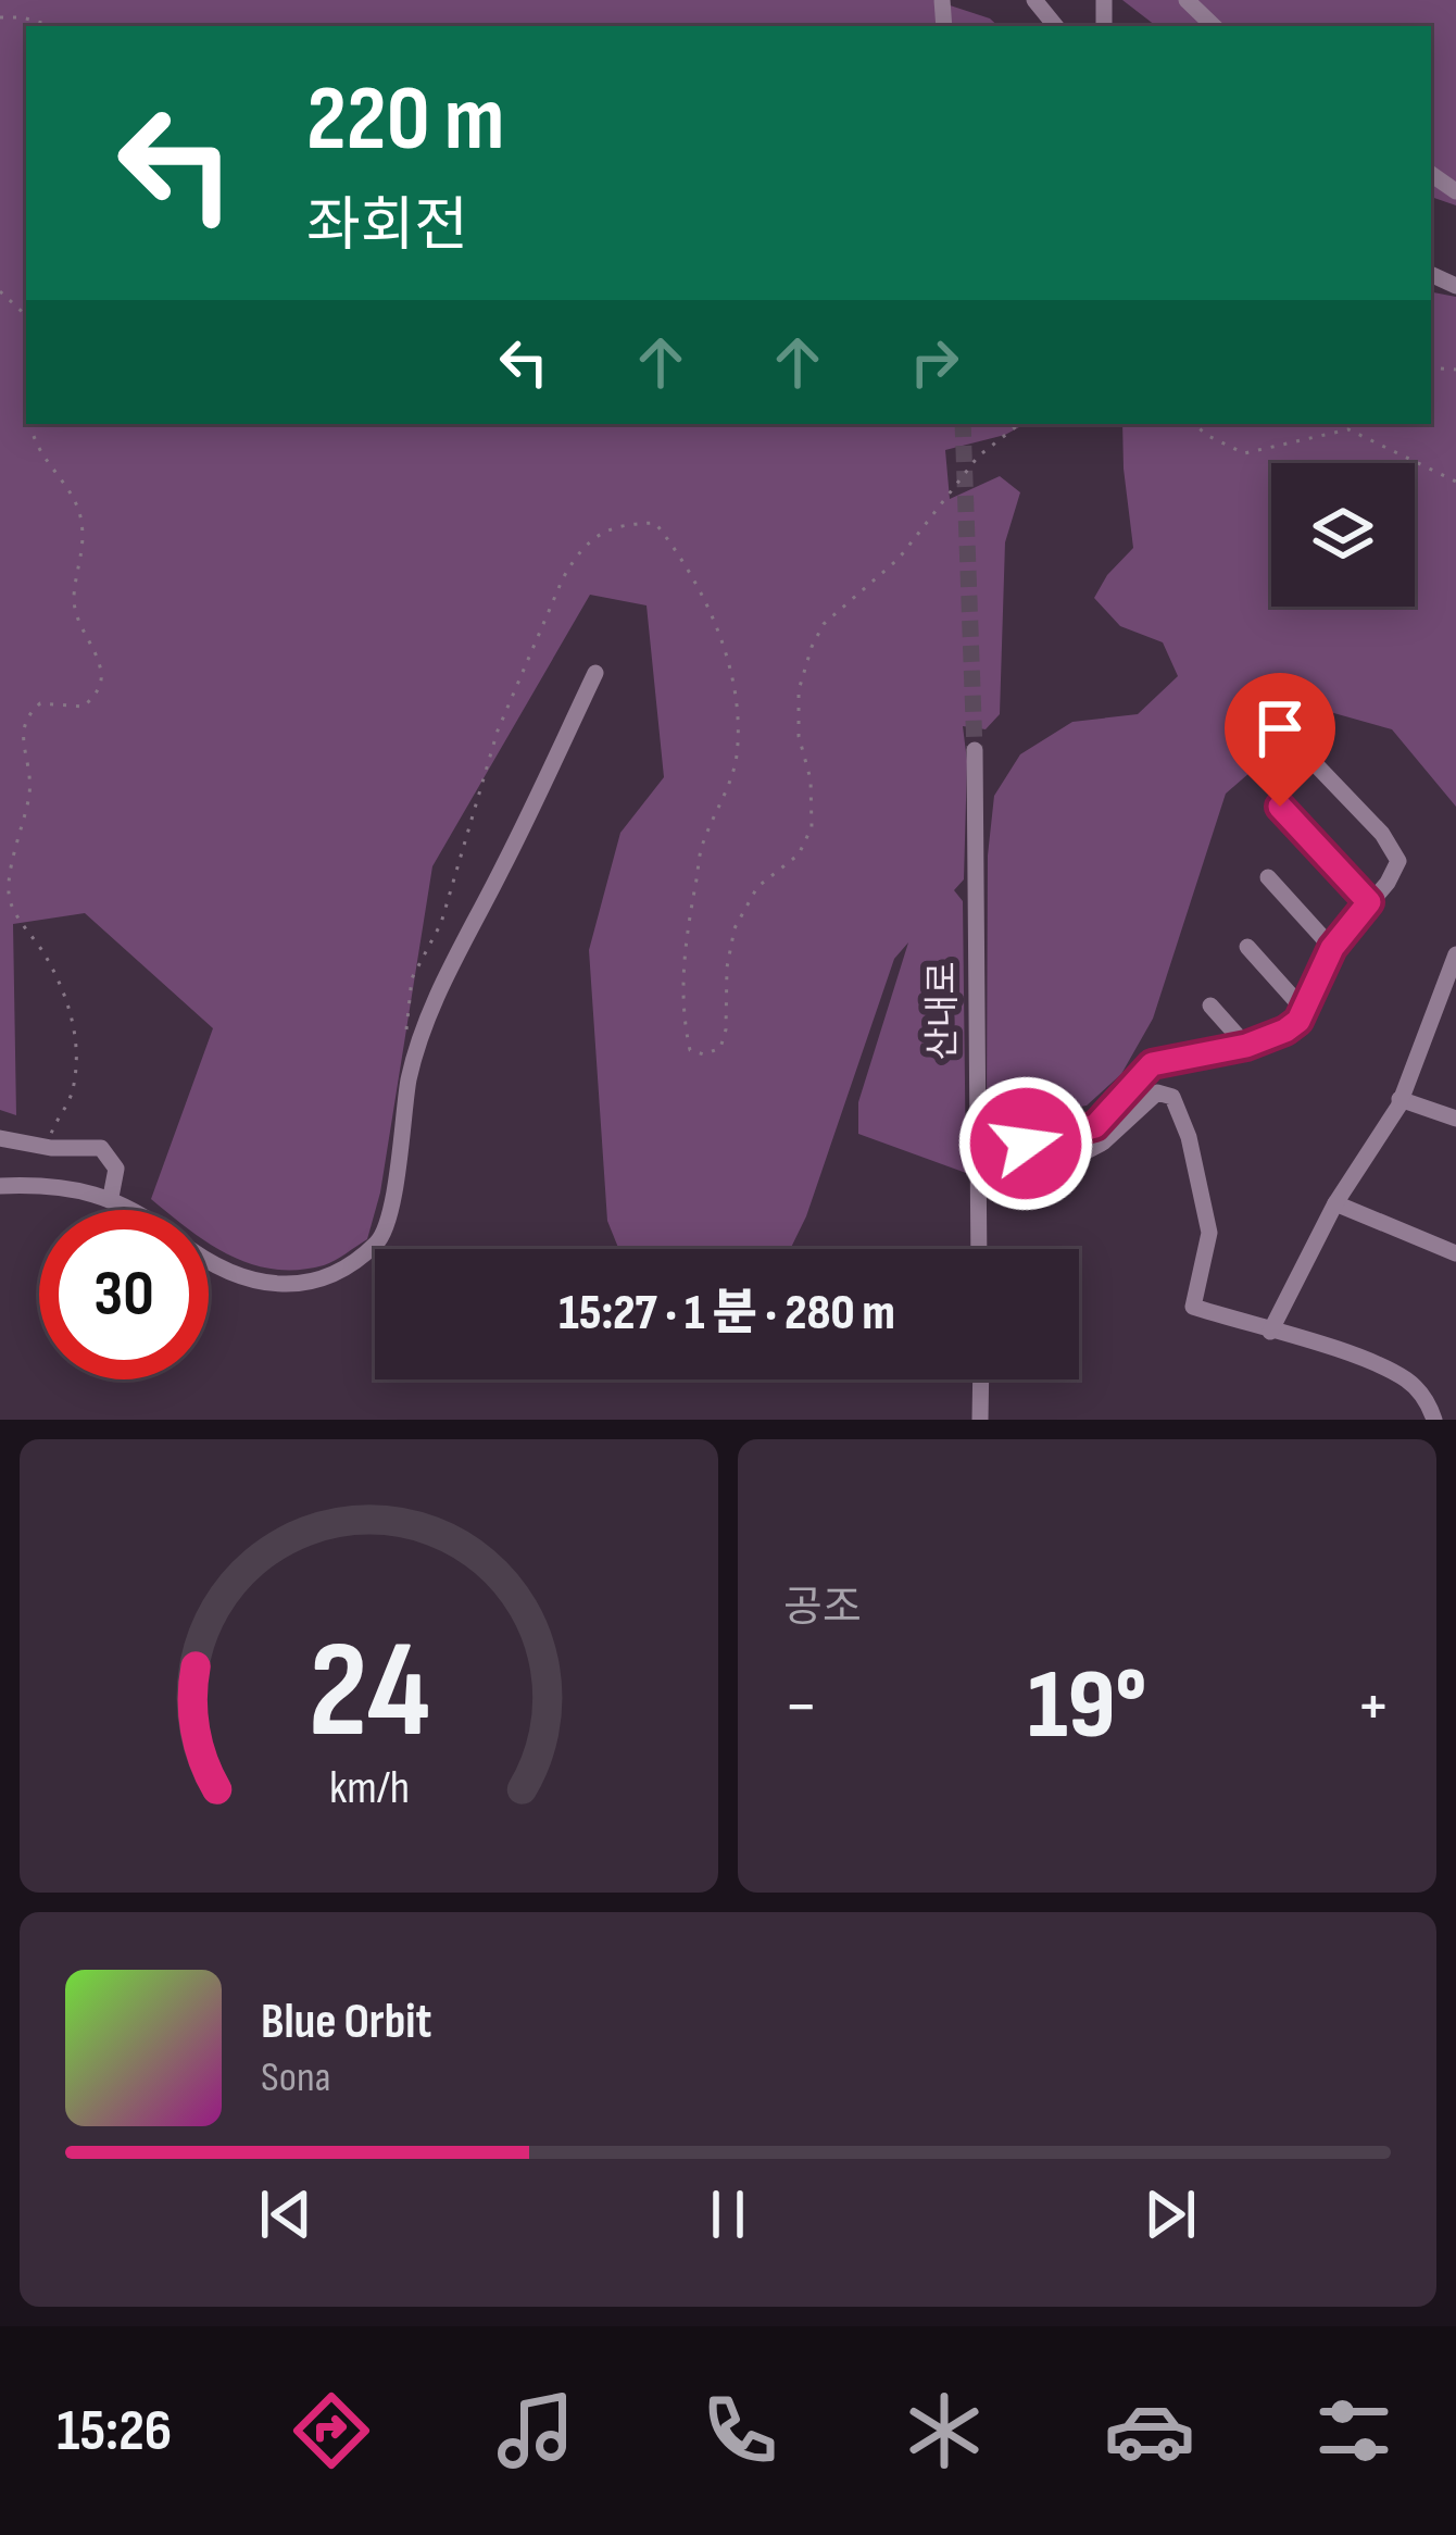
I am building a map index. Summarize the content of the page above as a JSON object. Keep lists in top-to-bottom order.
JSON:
{
  "streets": {
    "street": ["산내로"]
  },
  "page": {
    "turn": ["220 m", "좌회전"],
    "limit": "30",
    "trip": "15:27 · 1 분 · 280 m",
    "tile": "공조",
    "heat": ["−", "19°", "+"],
    "song": ["Blue Orbit", "Sona"],
    "tabs": "15:26",
    "gauge": ["24", "km/h"]
  }
}
